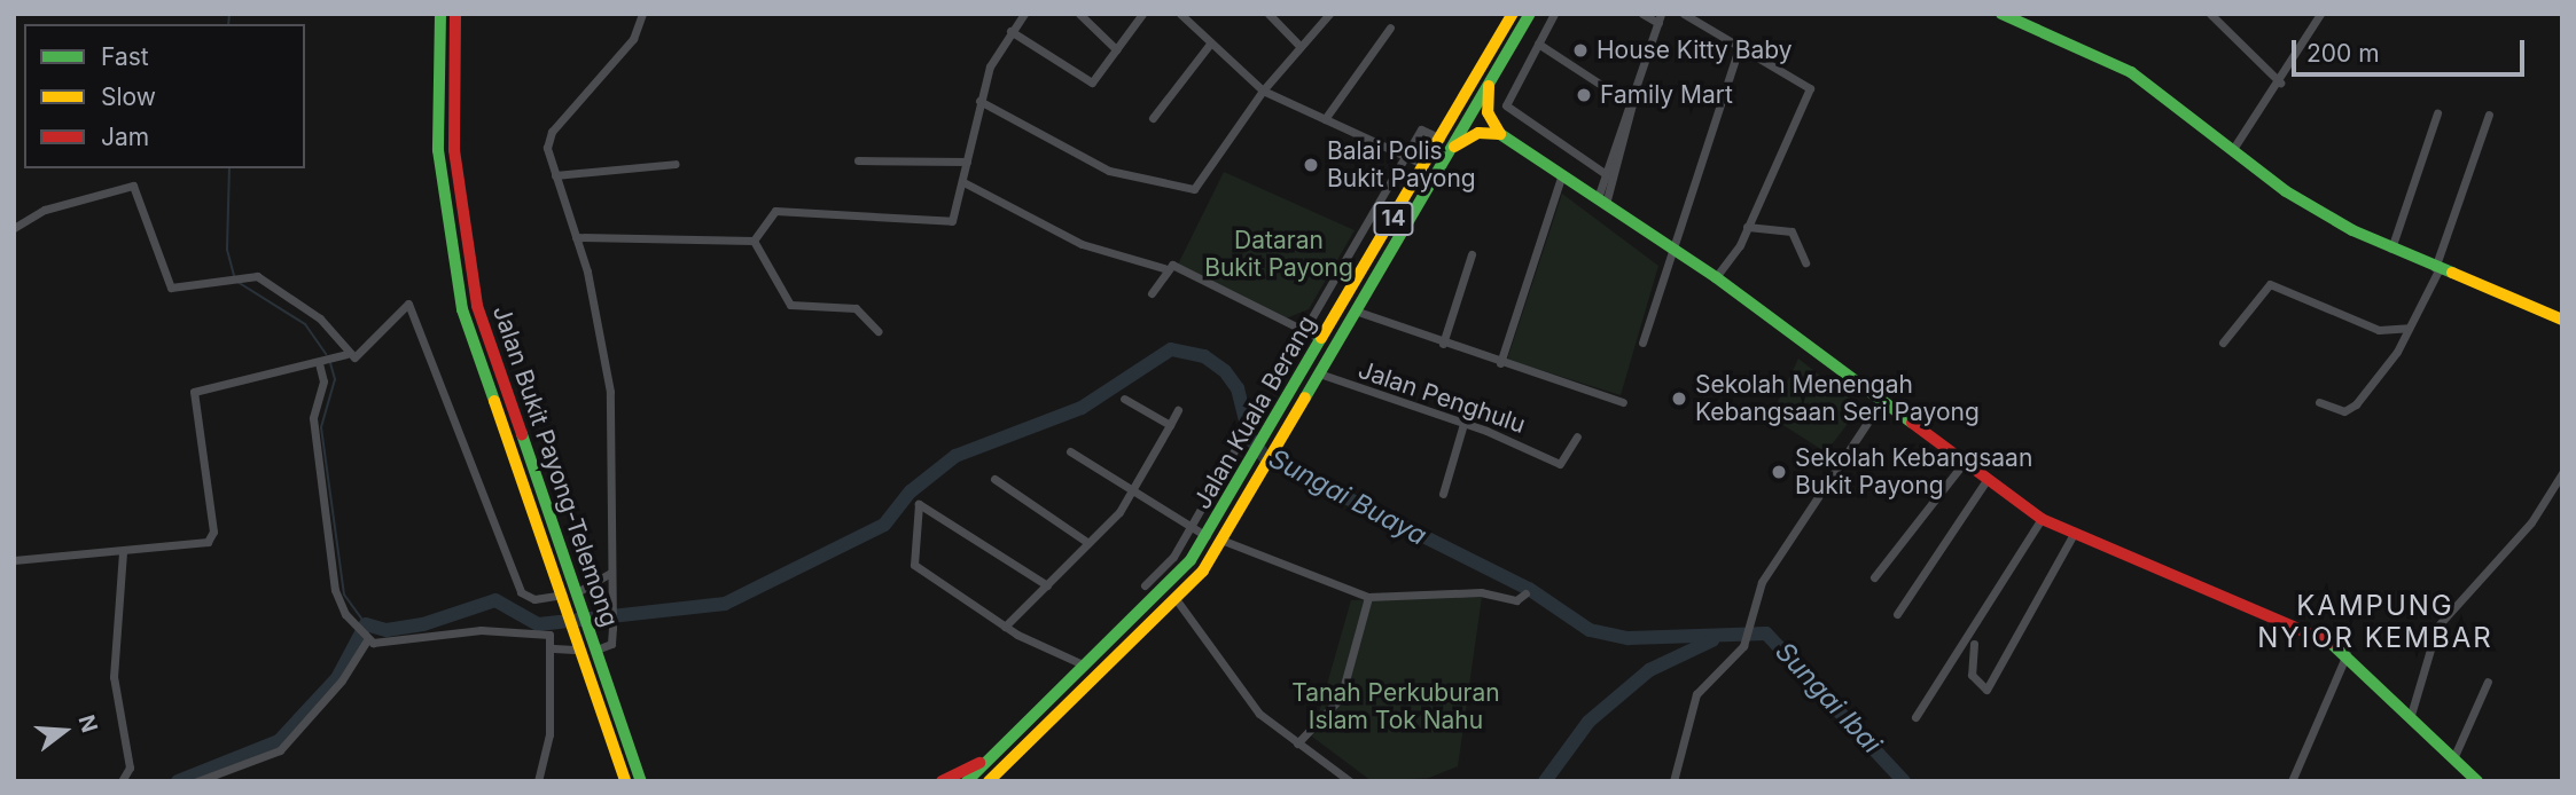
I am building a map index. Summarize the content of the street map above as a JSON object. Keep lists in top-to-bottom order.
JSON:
{
  "streets": {
    "main road": ["14", "Jalan Kuala Berang", "Jalan Bukit Payong-Telemong"],
    "street": ["Jalan Penghulu"]
  },
  "crossings": [
    ["Jalan Penghulu", "Jalan Kuala Berang"]
  ],
  "districts": ["KAMPUNG NYIOR KEMBAR"],
  "water": ["Sungai Buaya", "Sungai Ibai"],
  "parks": ["Dataran Bukit Payong", "Tanah Perkuburan Islam Tok Nahu"],
  "places": [
    "House Kitty Baby",
    "Family Mart",
    "Balai Polis Bukit Payong",
    "Sekolah Menengah Kebangsaan Seri Payong",
    "Sekolah Kebangsaan Bukit Payong"
  ],
  "legend": ["Fast", "Slow", "Jam"],
  "scale_bar": "200 m",
  "north": "right"
}
